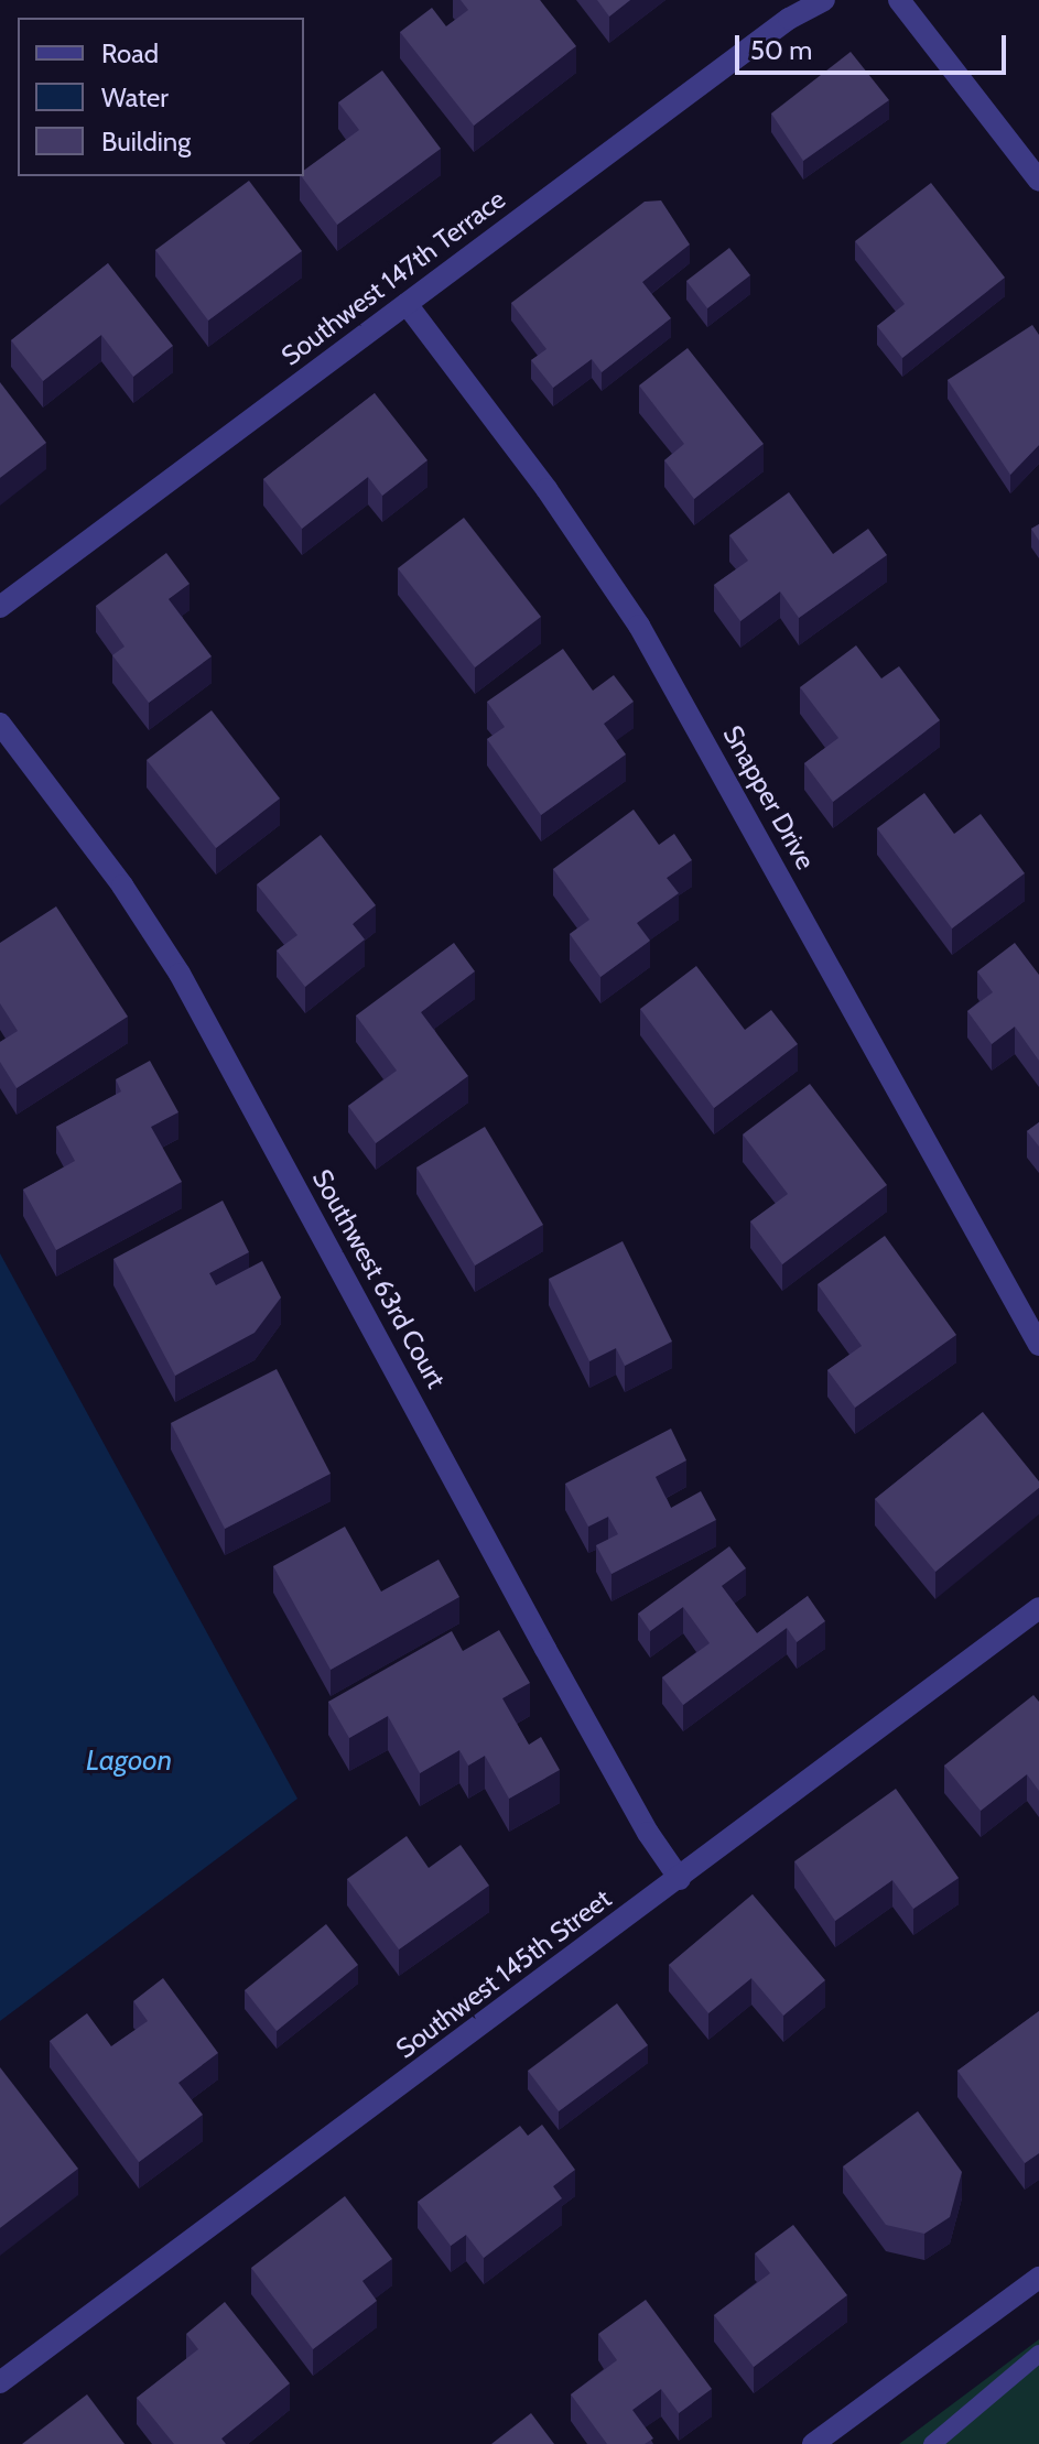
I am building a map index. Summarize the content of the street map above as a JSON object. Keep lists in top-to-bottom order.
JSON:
{
  "streets": {
    "street": [
      "Southwest 147th Terrace",
      "Snapper Drive",
      "Southwest 63rd Court",
      "Southwest 145th Street"
    ]
  },
  "crossings": [
    ["Southwest 147th Terrace", "Snapper Drive"],
    ["Southwest 63rd Court", "Southwest 145th Street"]
  ],
  "water": ["Lagoon"],
  "legend": ["Road", "Water", "Building"],
  "scale_bar": "50 m"
}
